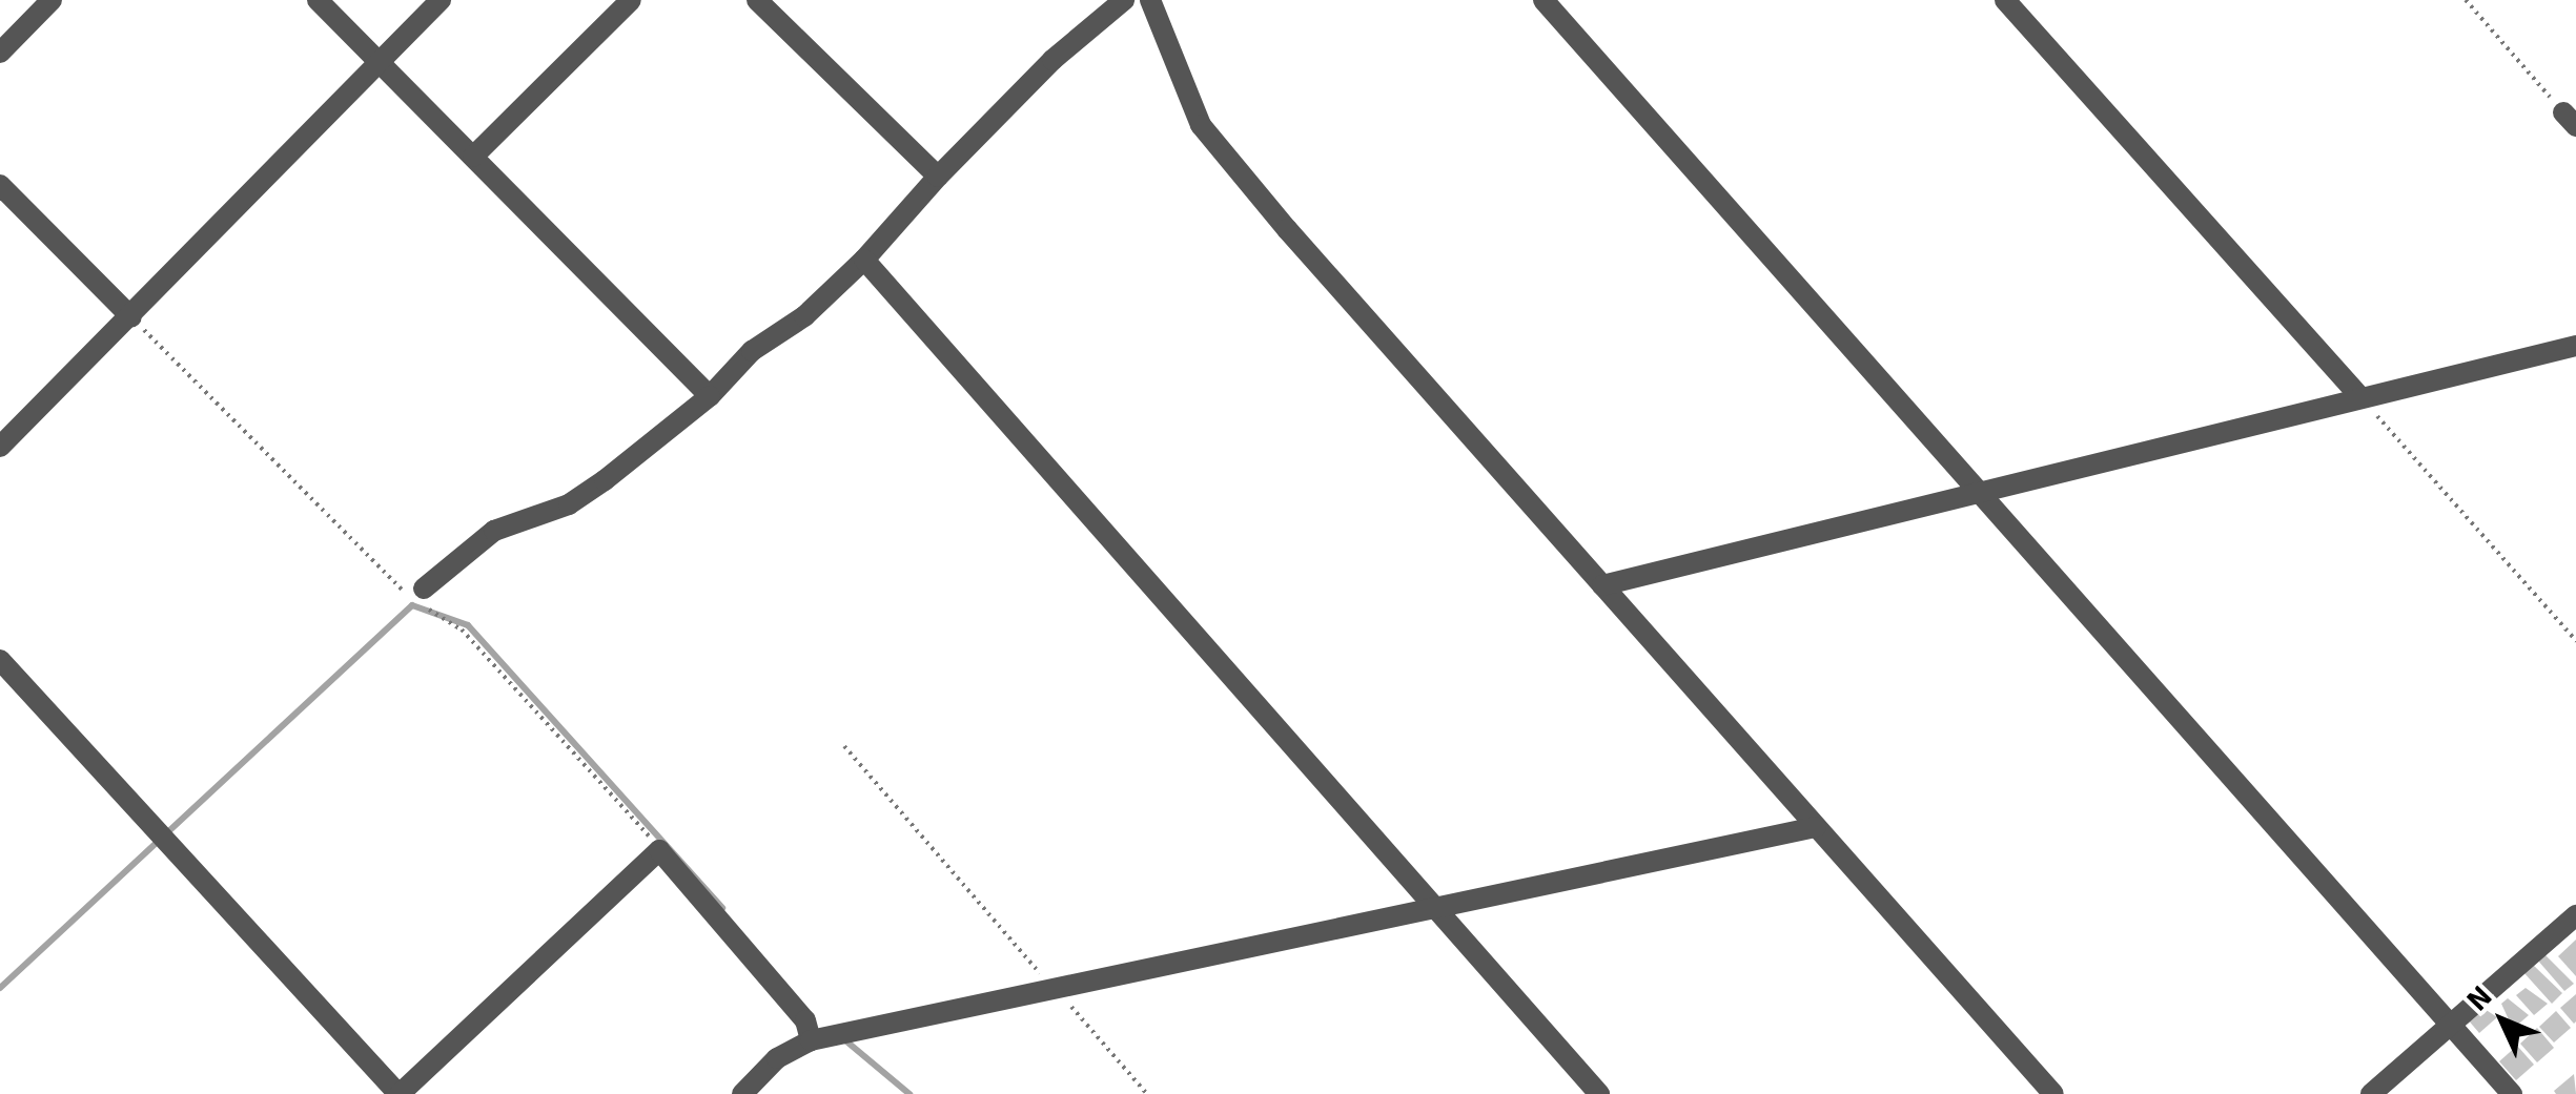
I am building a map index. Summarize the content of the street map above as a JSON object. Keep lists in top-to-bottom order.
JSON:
{
  "north": "top left"
}
